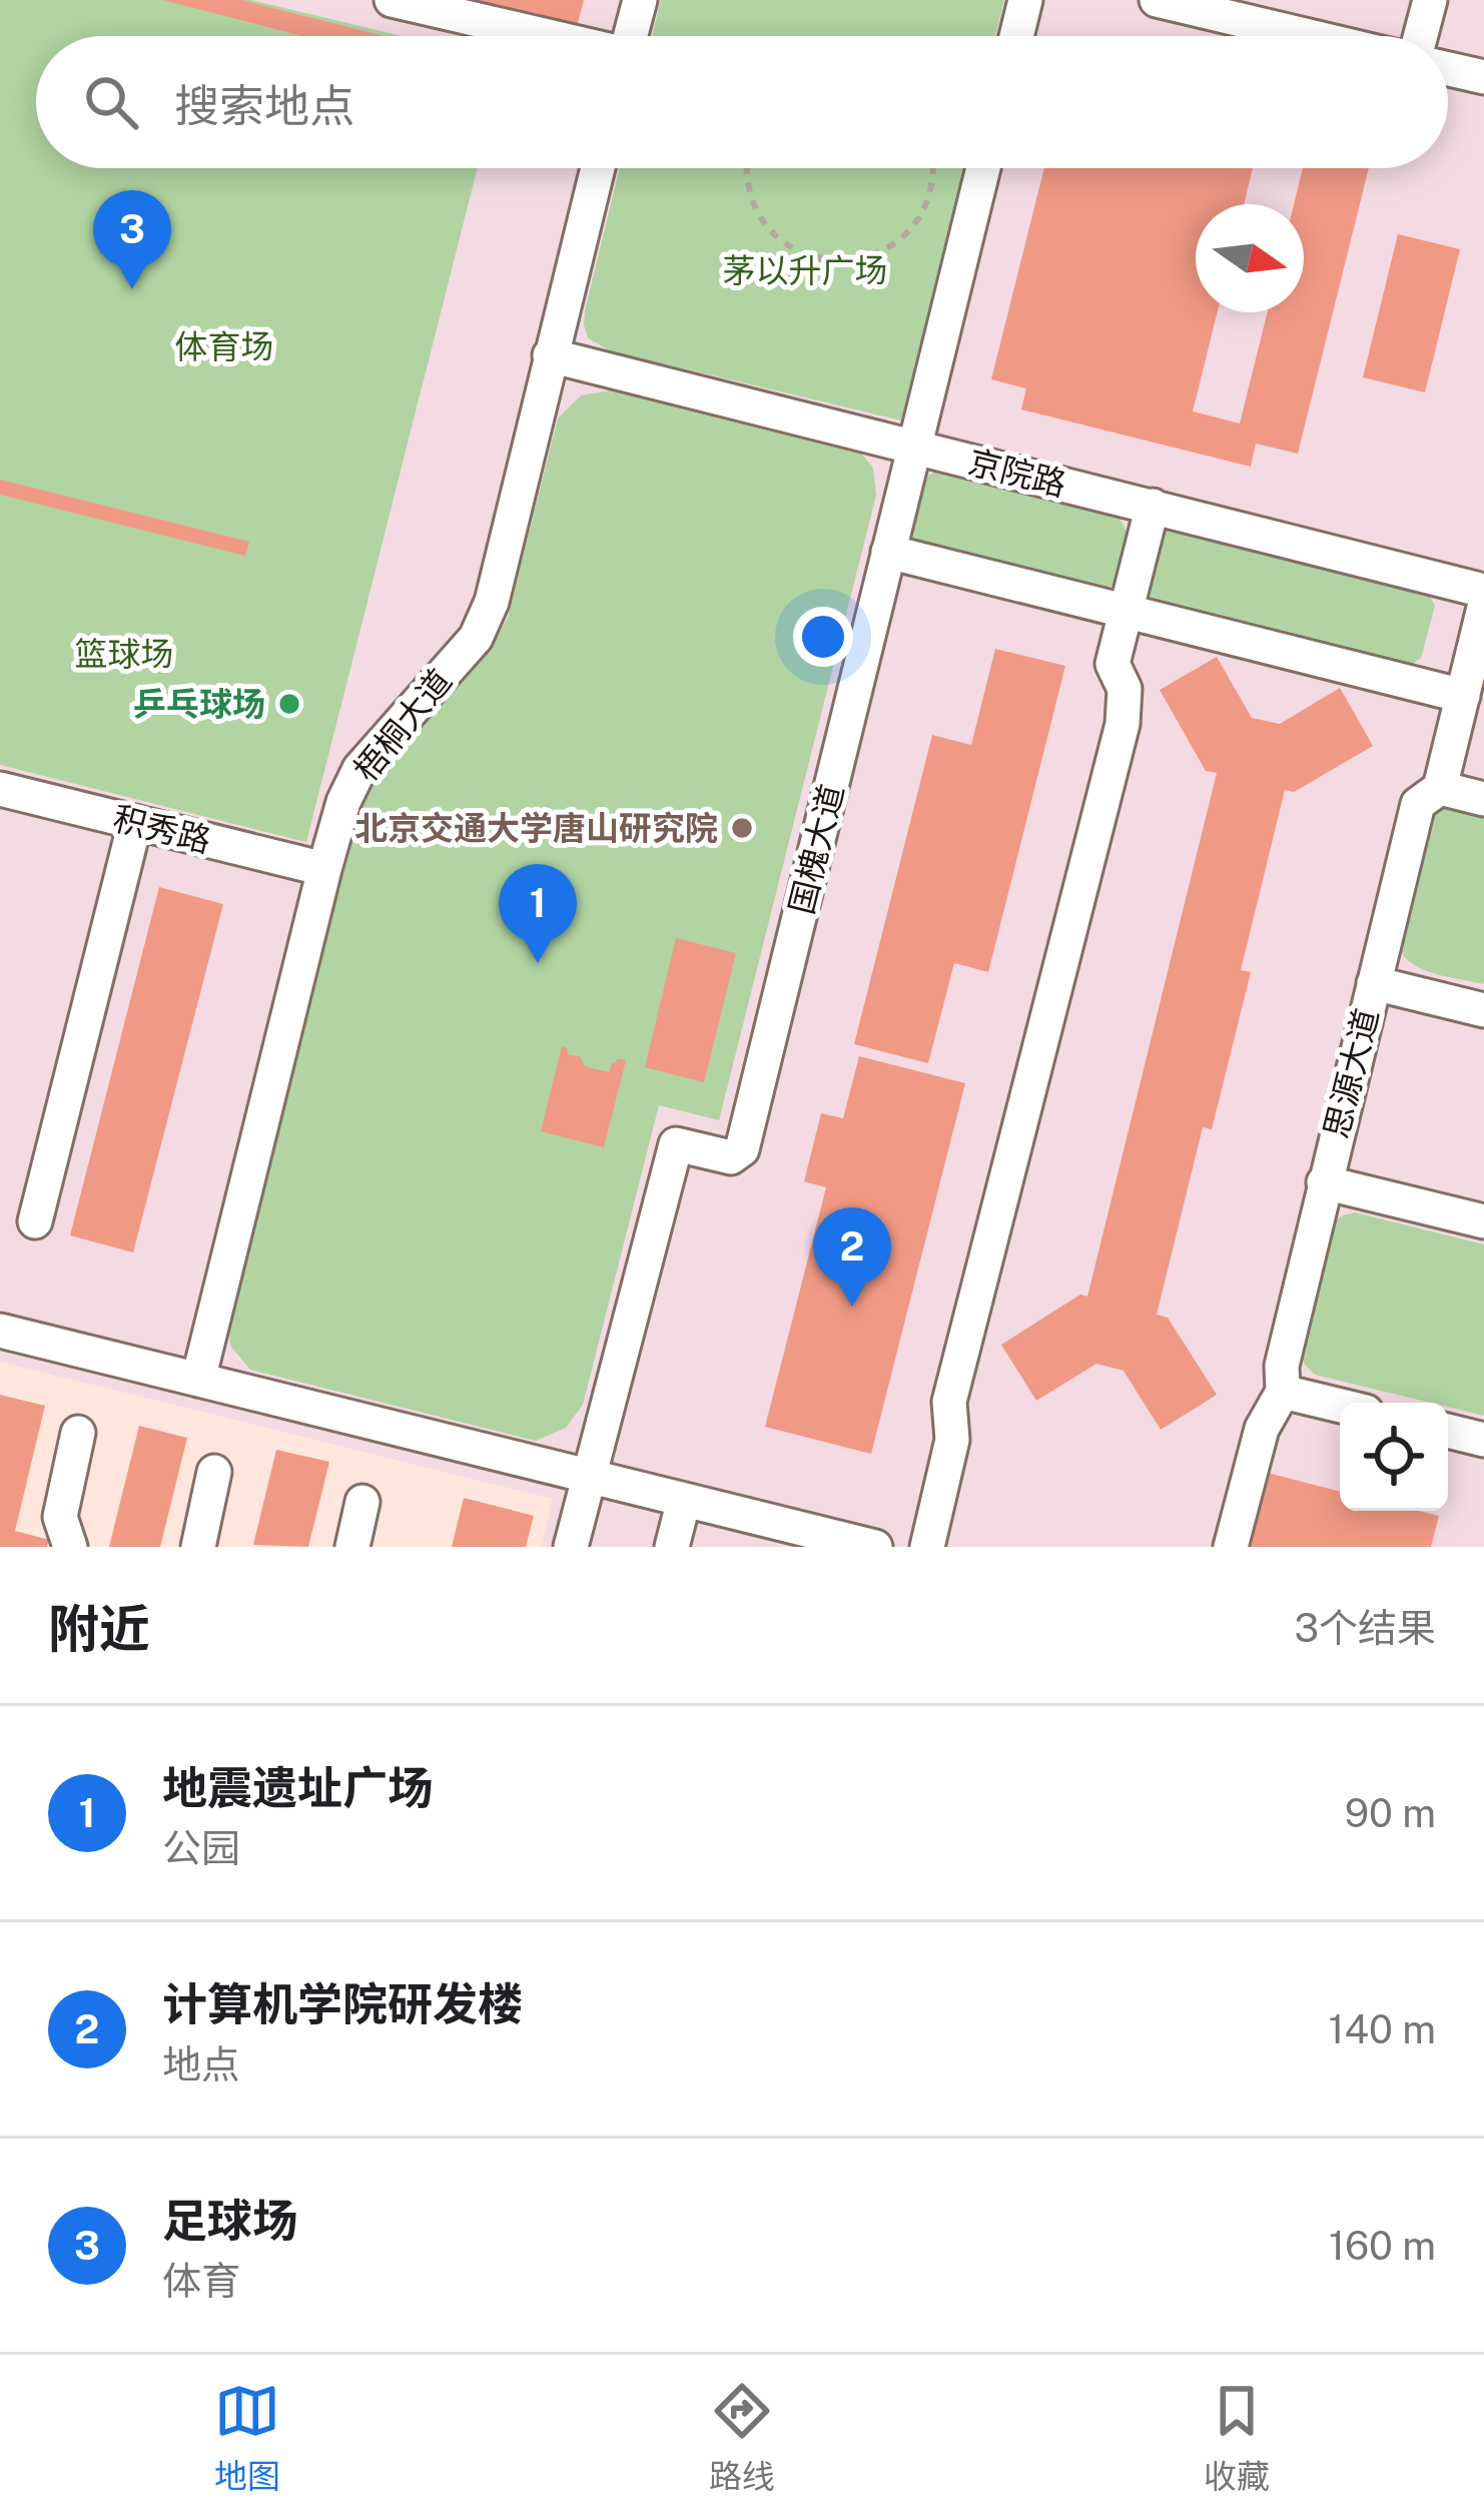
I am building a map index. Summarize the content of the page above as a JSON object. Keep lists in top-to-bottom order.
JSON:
{
  "streets": {
    "street": [
      "京院路",
      "梧桐大道",
      "积秀路",
      "国槐大道",
      "思源大道"
    ]
  },
  "crossings": [
    ["京院路", "梧桐大道"],
    ["京院路", "国槐大道"],
    ["梧桐大道", "积秀路"]
  ],
  "parks": ["茅以升广场", "体育场", "篮球场"],
  "places": ["乒乓球场", "北京交通大学唐山研究院"],
  "north": "right",
  "page": {
    "search": "搜索地点",
    "pins": ["3", "1", "2"],
    "heading": ["附近", "3个结果"],
    "list": [
      {
        "mark": "1",
        "name": "地震遗址广场",
        "note": "公园",
        "value": "90 m"
      },
      {
        "mark": "2",
        "name": "计算机学院研发楼",
        "note": "地点",
        "value": "140 m"
      },
      {
        "mark": "3",
        "name": "足球场",
        "note": "体育",
        "value": "160 m"
      }
    ],
    "nav": ["地图", "路线", "收藏"]
  }
}
